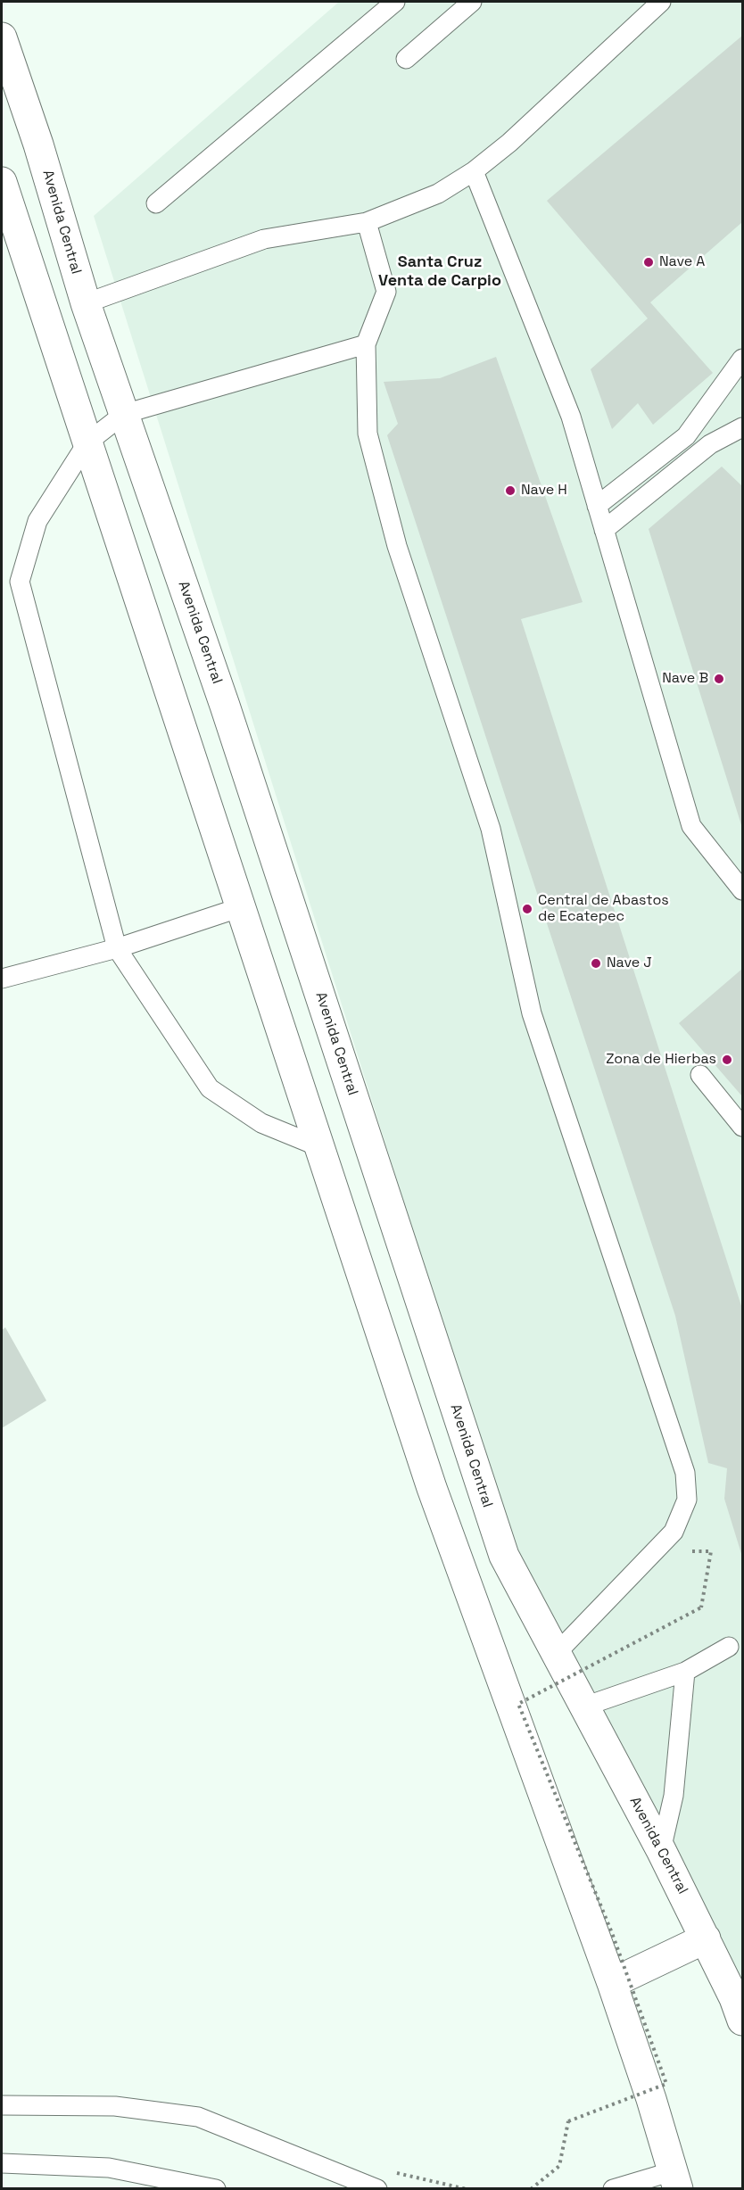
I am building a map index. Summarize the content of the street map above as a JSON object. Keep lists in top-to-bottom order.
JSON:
{
  "streets": {
    "highway": ["Avenida Central"]
  },
  "districts": ["Santa Cruz Venta de Carpio"],
  "places": [
    "Nave A",
    "Nave H",
    "Nave B",
    "Central de Abastos de Ecatepec",
    "Nave J",
    "Zona de Hierbas"
  ]
}
